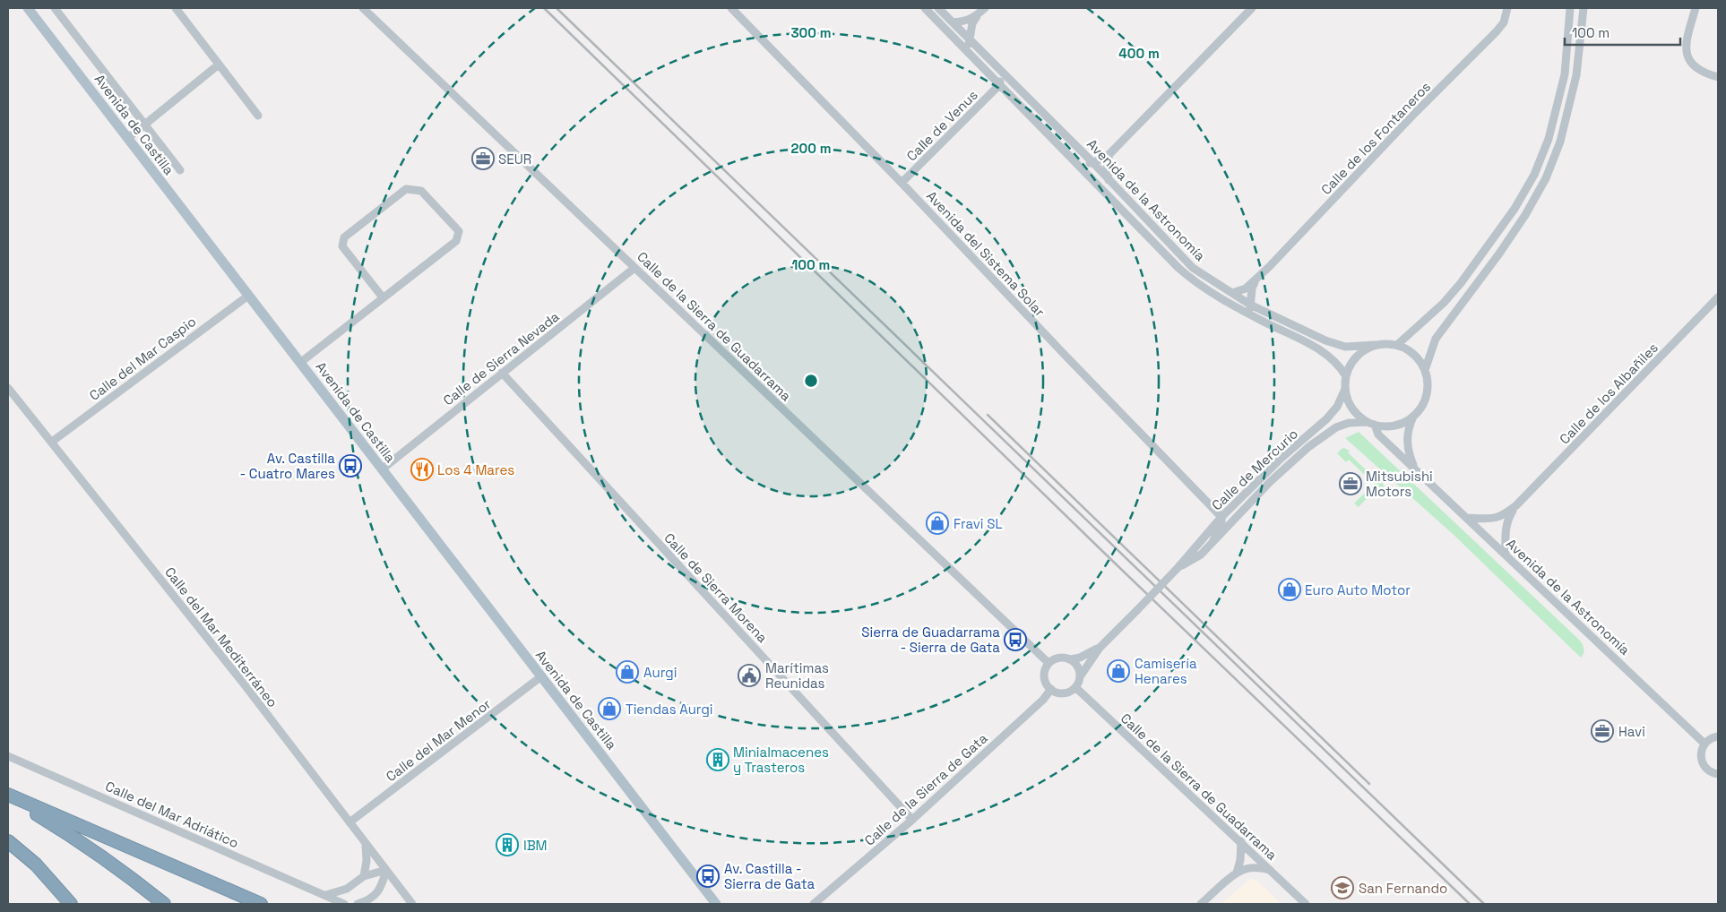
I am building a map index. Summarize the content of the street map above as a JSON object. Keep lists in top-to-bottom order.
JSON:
{
  "streets": {
    "main road": ["Avenida de Castilla"],
    "street": [
      "Calle de Venus",
      "Calle de los Fontaneros",
      "Avenida de la Astronomía",
      "Avenida del Sistema Solar",
      "Calle de la Sierra de Guadarrama",
      "Calle del Mar Caspio",
      "Calle de Sierra Nevada",
      "Calle de los Albañiles",
      "Calle de Mercurio",
      "Calle de Sierra Morena",
      "Calle del Mar Mediterráneo",
      "Calle del Mar Menor",
      "Calle de la Sierra de Gata",
      "Calle del Mar Adriático"
    ]
  },
  "crossings": [
    ["Avenida de Castilla", "Calle del Mar Caspio"],
    ["Avenida de Castilla", "Calle de Sierra Nevada"],
    ["Avenida de Castilla", "Calle del Mar Menor"],
    ["Calle de Venus", "Avenida de la Astronomía"],
    ["Calle de Venus", "Avenida del Sistema Solar"],
    ["Calle de los Fontaneros", "Avenida de la Astronomía"],
    ["Avenida de la Astronomía", "Calle de los Albañiles"],
    ["Avenida de la Astronomía", "Calle de Mercurio"],
    ["Avenida del Sistema Solar", "Calle de Mercurio"],
    ["Calle de la Sierra de Guadarrama", "Calle de Sierra Nevada"],
    ["Calle de la Sierra de Guadarrama", "Calle de la Sierra de Gata"],
    ["Calle del Mar Caspio", "Calle del Mar Mediterráneo"],
    ["Calle de Sierra Nevada", "Calle de Sierra Morena"],
    ["Calle de Sierra Morena", "Calle de la Sierra de Gata"],
    ["Calle del Mar Mediterráneo", "Calle del Mar Menor"]
  ],
  "places": {
    "office": ["SEUR", "Mitsubishi Motors", "Havi"],
    "bus stop": ["Av. Castilla - Cuatro Mares", "Sierra de Guadarrama - Sierra de Gata", "Av. Castilla - Sierra de Gata"],
    "restaurant": ["Los 4 Mares"],
    "shop": [
      "Fravi SL",
      "Euro Auto Motor",
      "Camisería Henares",
      "Aurgi",
      "Tiendas Aurgi"
    ],
    "public building": ["Marítimas Reunidas"],
    "building": ["Minialmacenes y Trasteros", "IBM"],
    "school or university": ["San Fernando"]
  },
  "scale_bar": "100 m",
  "rings": [
    "300 m",
    "400 m",
    "200 m",
    "100 m"
  ]
}
